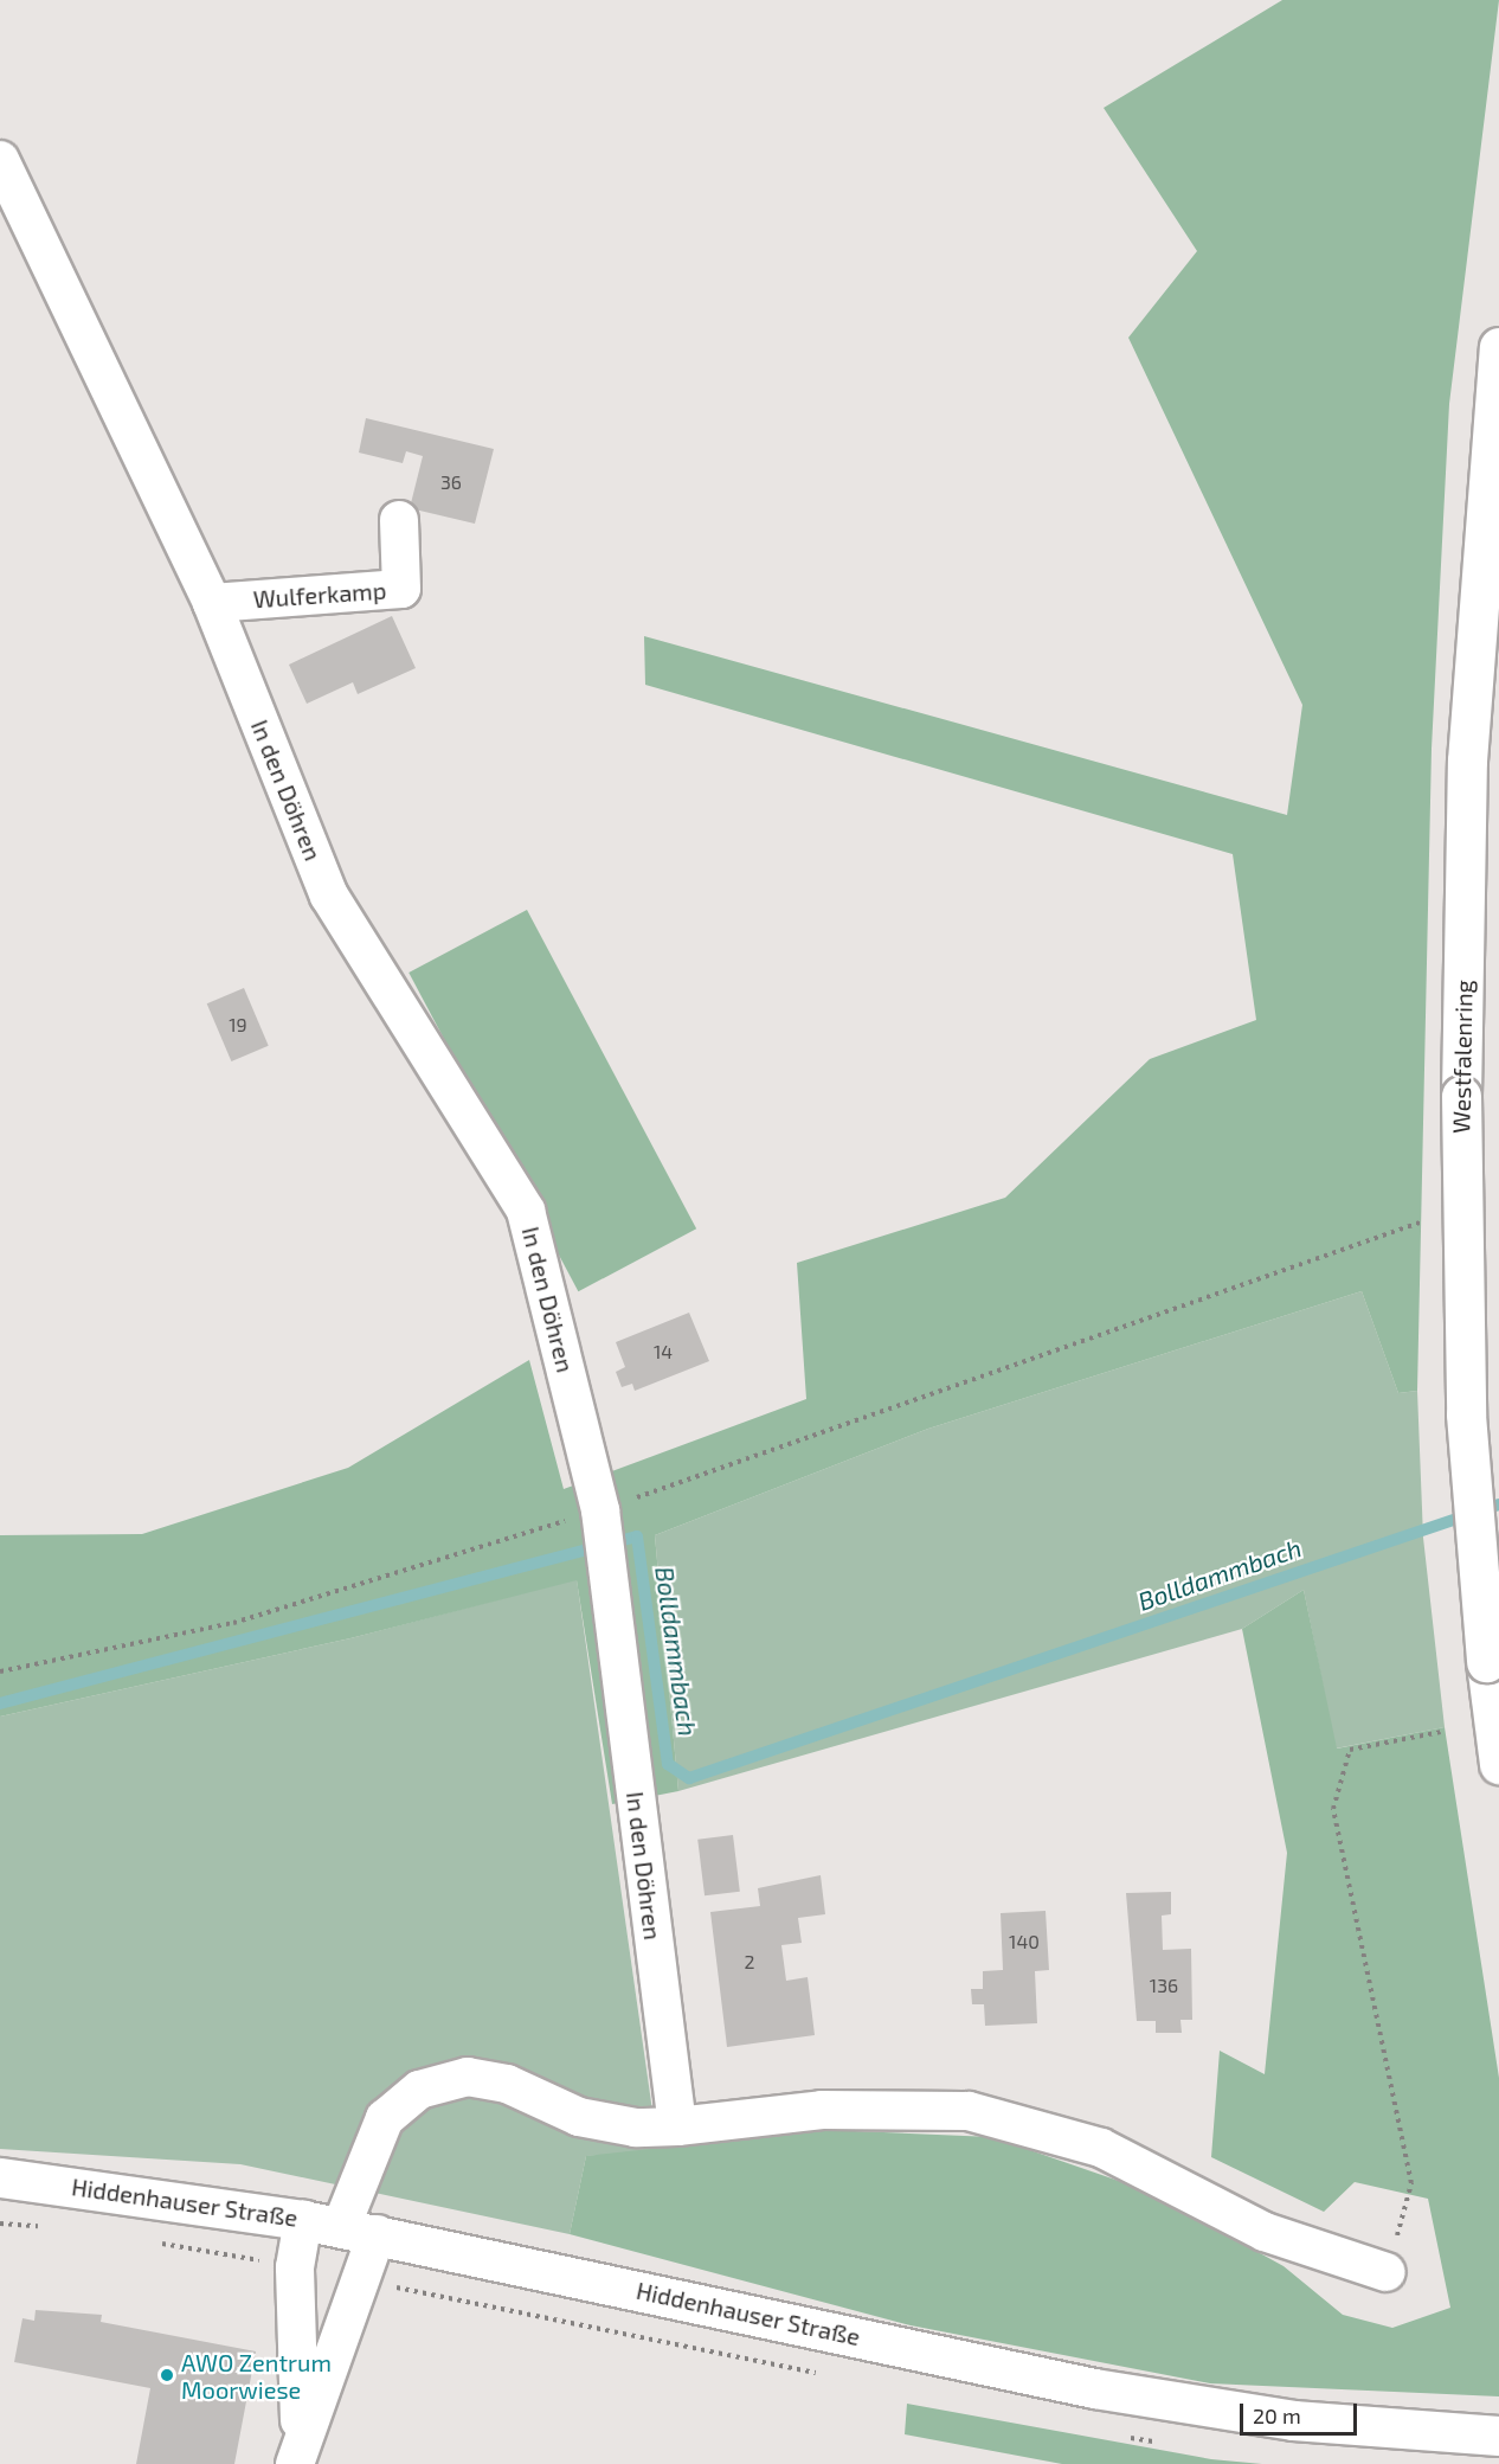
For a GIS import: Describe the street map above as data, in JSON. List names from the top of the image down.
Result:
{
  "streets": {
    "main road": ["Westfalenring", "Hiddenhauser Straße"],
    "street": ["Wulferkamp", "In den Döhren"]
  },
  "crossings": [
    ["Wulferkamp", "In den Döhren"]
  ],
  "water": ["Bolldammbach"],
  "places": ["AWO Zentrum Moorwiese"],
  "house_numbers": [
    "36",
    "19",
    "14",
    "140",
    "2",
    "136"
  ],
  "scale_bar": "20 m"
}
